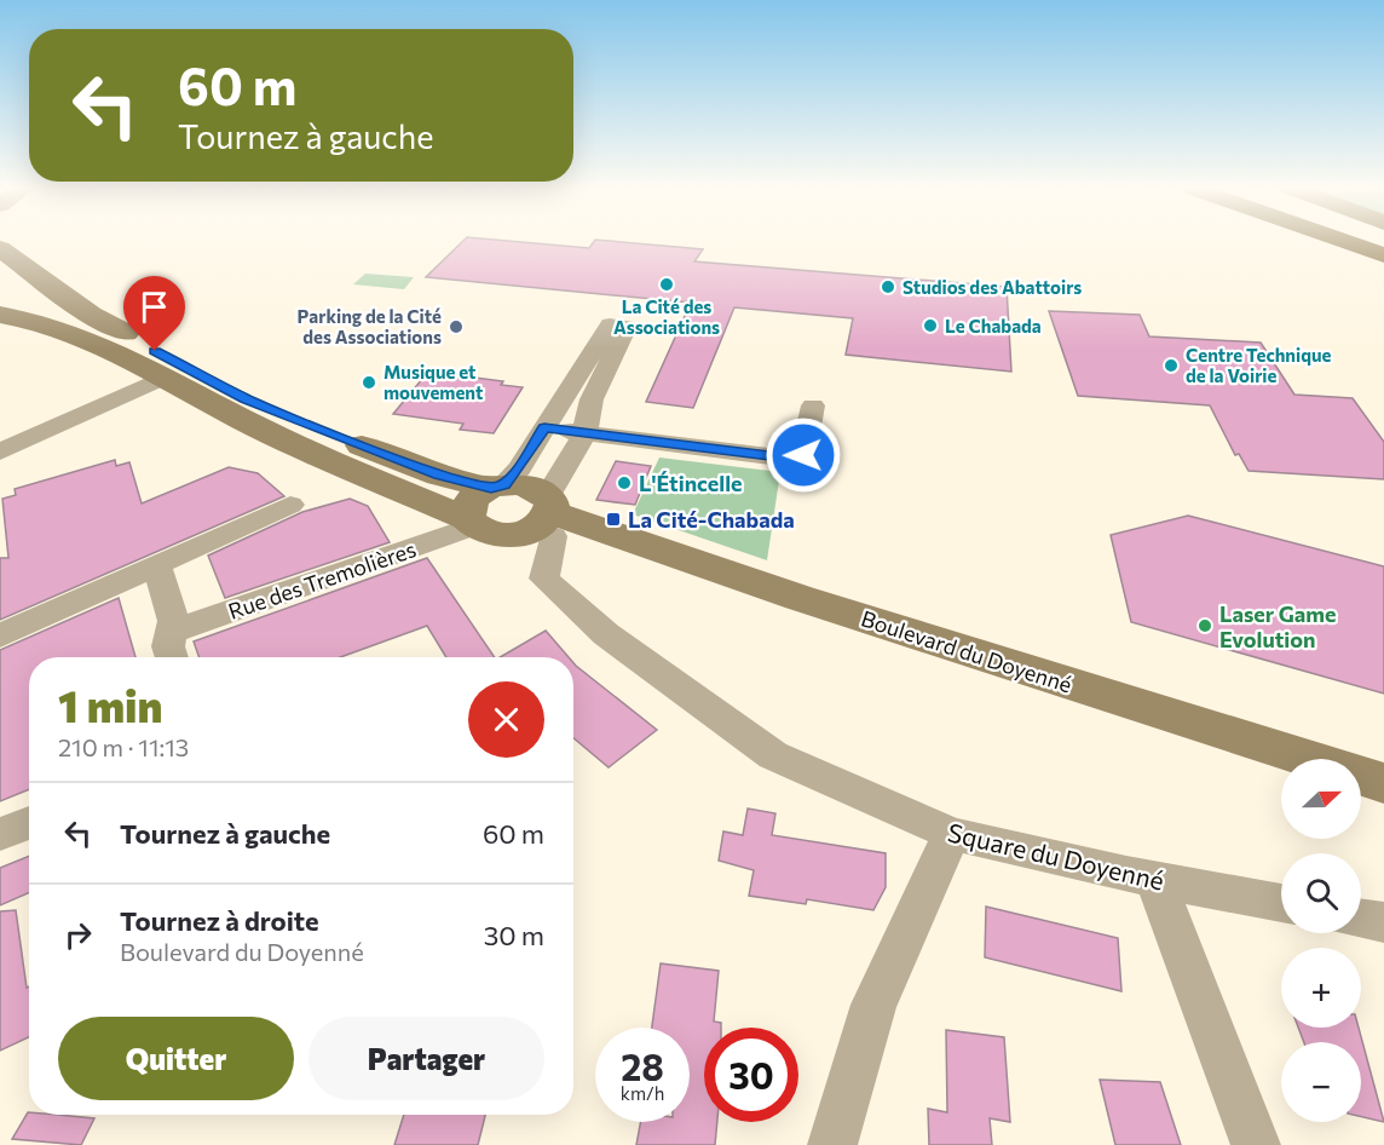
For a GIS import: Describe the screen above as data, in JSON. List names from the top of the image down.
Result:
{
  "streets": {
    "main road": ["Boulevard du Doyenné"],
    "street": ["Rue des Tremolières", "Square du Doyenné"]
  },
  "crossings": [
    ["Rue des Tremolières", "Boulevard du Doyenné"],
    ["Boulevard du Doyenné", "Square du Doyenné"]
  ],
  "places": {
    "other": [
      "La Cité des Associations",
      "Studios des Abattoirs",
      "Le Chabada",
      "Parking de la Cité des Associations",
      "Centre Technique de la Voirie",
      "Musique et mouvement",
      "L'Étincelle",
      "Laser Game Evolution"
    ],
    "transit": ["La Cité-Chabada"]
  },
  "north": "right",
  "page": {
    "turn": ["60 m", "Tournez à gauche"],
    "heading": ["1 min", "210 m · 11:13"],
    "map_buttons": ["+", "−"],
    "list": [
      {
        "name": "Tournez à gauche",
        "value": "60 m"
      },
      {
        "name": "Tournez à droite",
        "note": "Boulevard du Doyenné",
        "value": "30 m"
      }
    ],
    "buttons": ["Quitter", "Partager"],
    "speed": "28 km/h",
    "limit": "30"
  }
}
